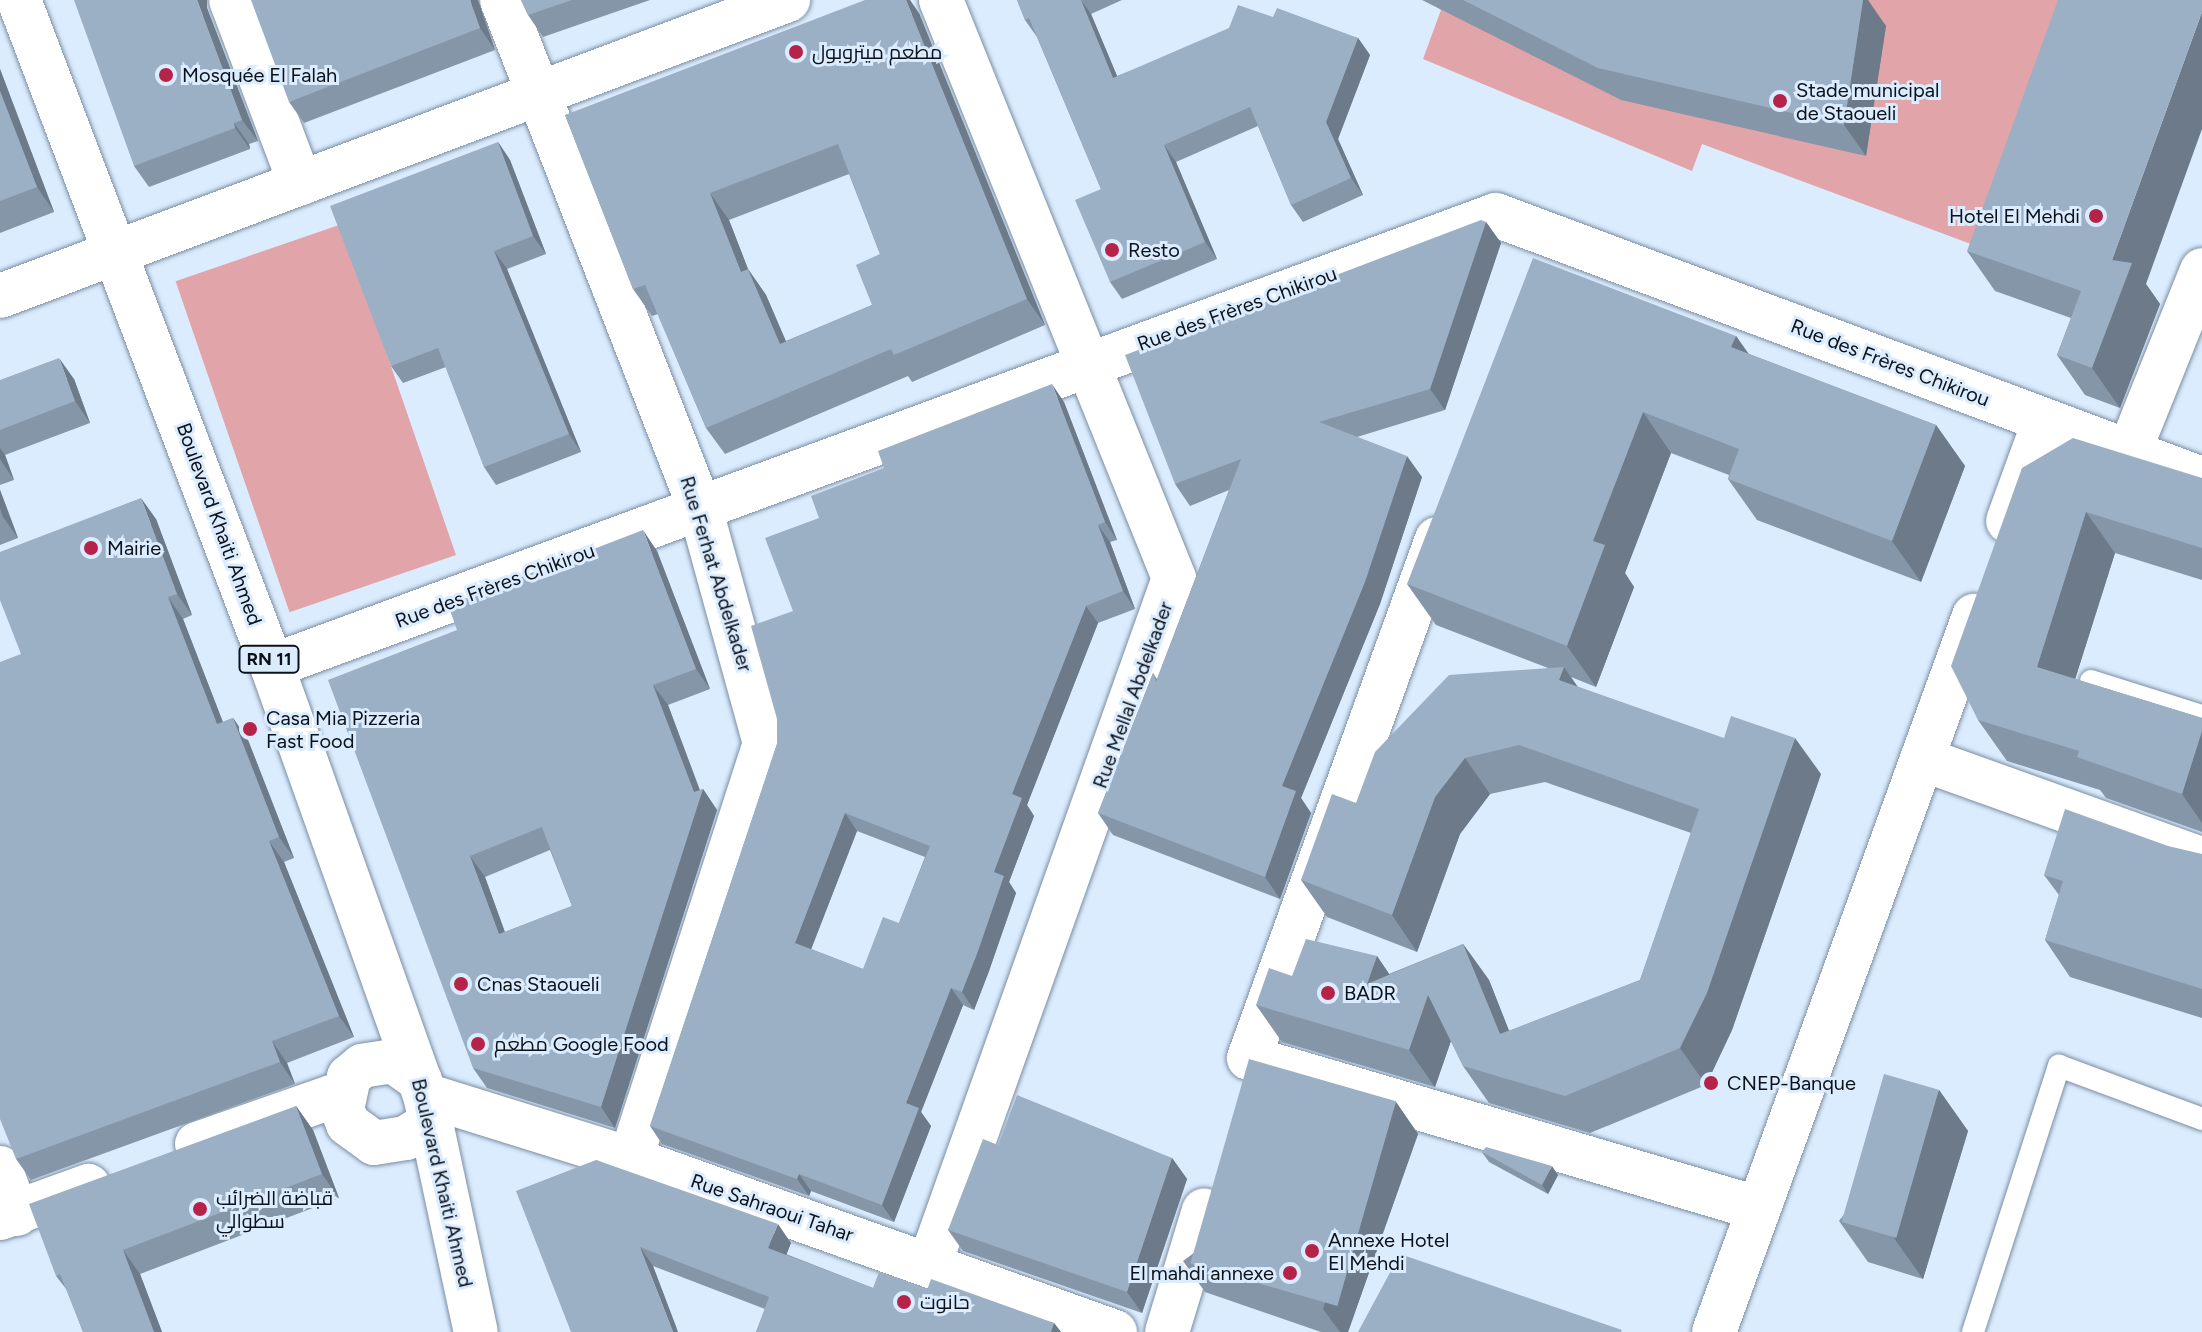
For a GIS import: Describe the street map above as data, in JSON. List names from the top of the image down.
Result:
{
  "streets": {
    "main road": [
      "Rue des Frères Chikirou",
      "Boulevard Khaiti Ahmed",
      "Rue Ferhat Abdelkader",
      "RN 11",
      "Rue Mellal Abdelkader",
      "Rue Sahraoui Tahar"
    ]
  },
  "crossings": [
    ["Rue des Frères Chikirou", "Boulevard Khaiti Ahmed"],
    ["Rue des Frères Chikirou", "Rue Ferhat Abdelkader"],
    ["Rue des Frères Chikirou", "Rue Mellal Abdelkader"],
    ["Boulevard Khaiti Ahmed", "Rue Sahraoui Tahar"],
    ["Rue Ferhat Abdelkader", "Rue Sahraoui Tahar"],
    ["Rue Mellal Abdelkader", "Rue Sahraoui Tahar"]
  ],
  "places": [
    "مطعم ميتروبول",
    "Mosquée El Falah",
    "Stade municipal de Staoueli",
    "Hotel El Mehdi",
    "Resto",
    "Mairie",
    "Casa Mia Pizzeria Fast Food",
    "Cnas Staoueli",
    "BADR",
    "مطعم Google Food",
    "CNEP-Banque",
    "قباضة الضرائب سطوالي",
    "Annexe Hotel El Mehdi",
    "El mahdi annexe",
    "حانوت"
  ]
}
